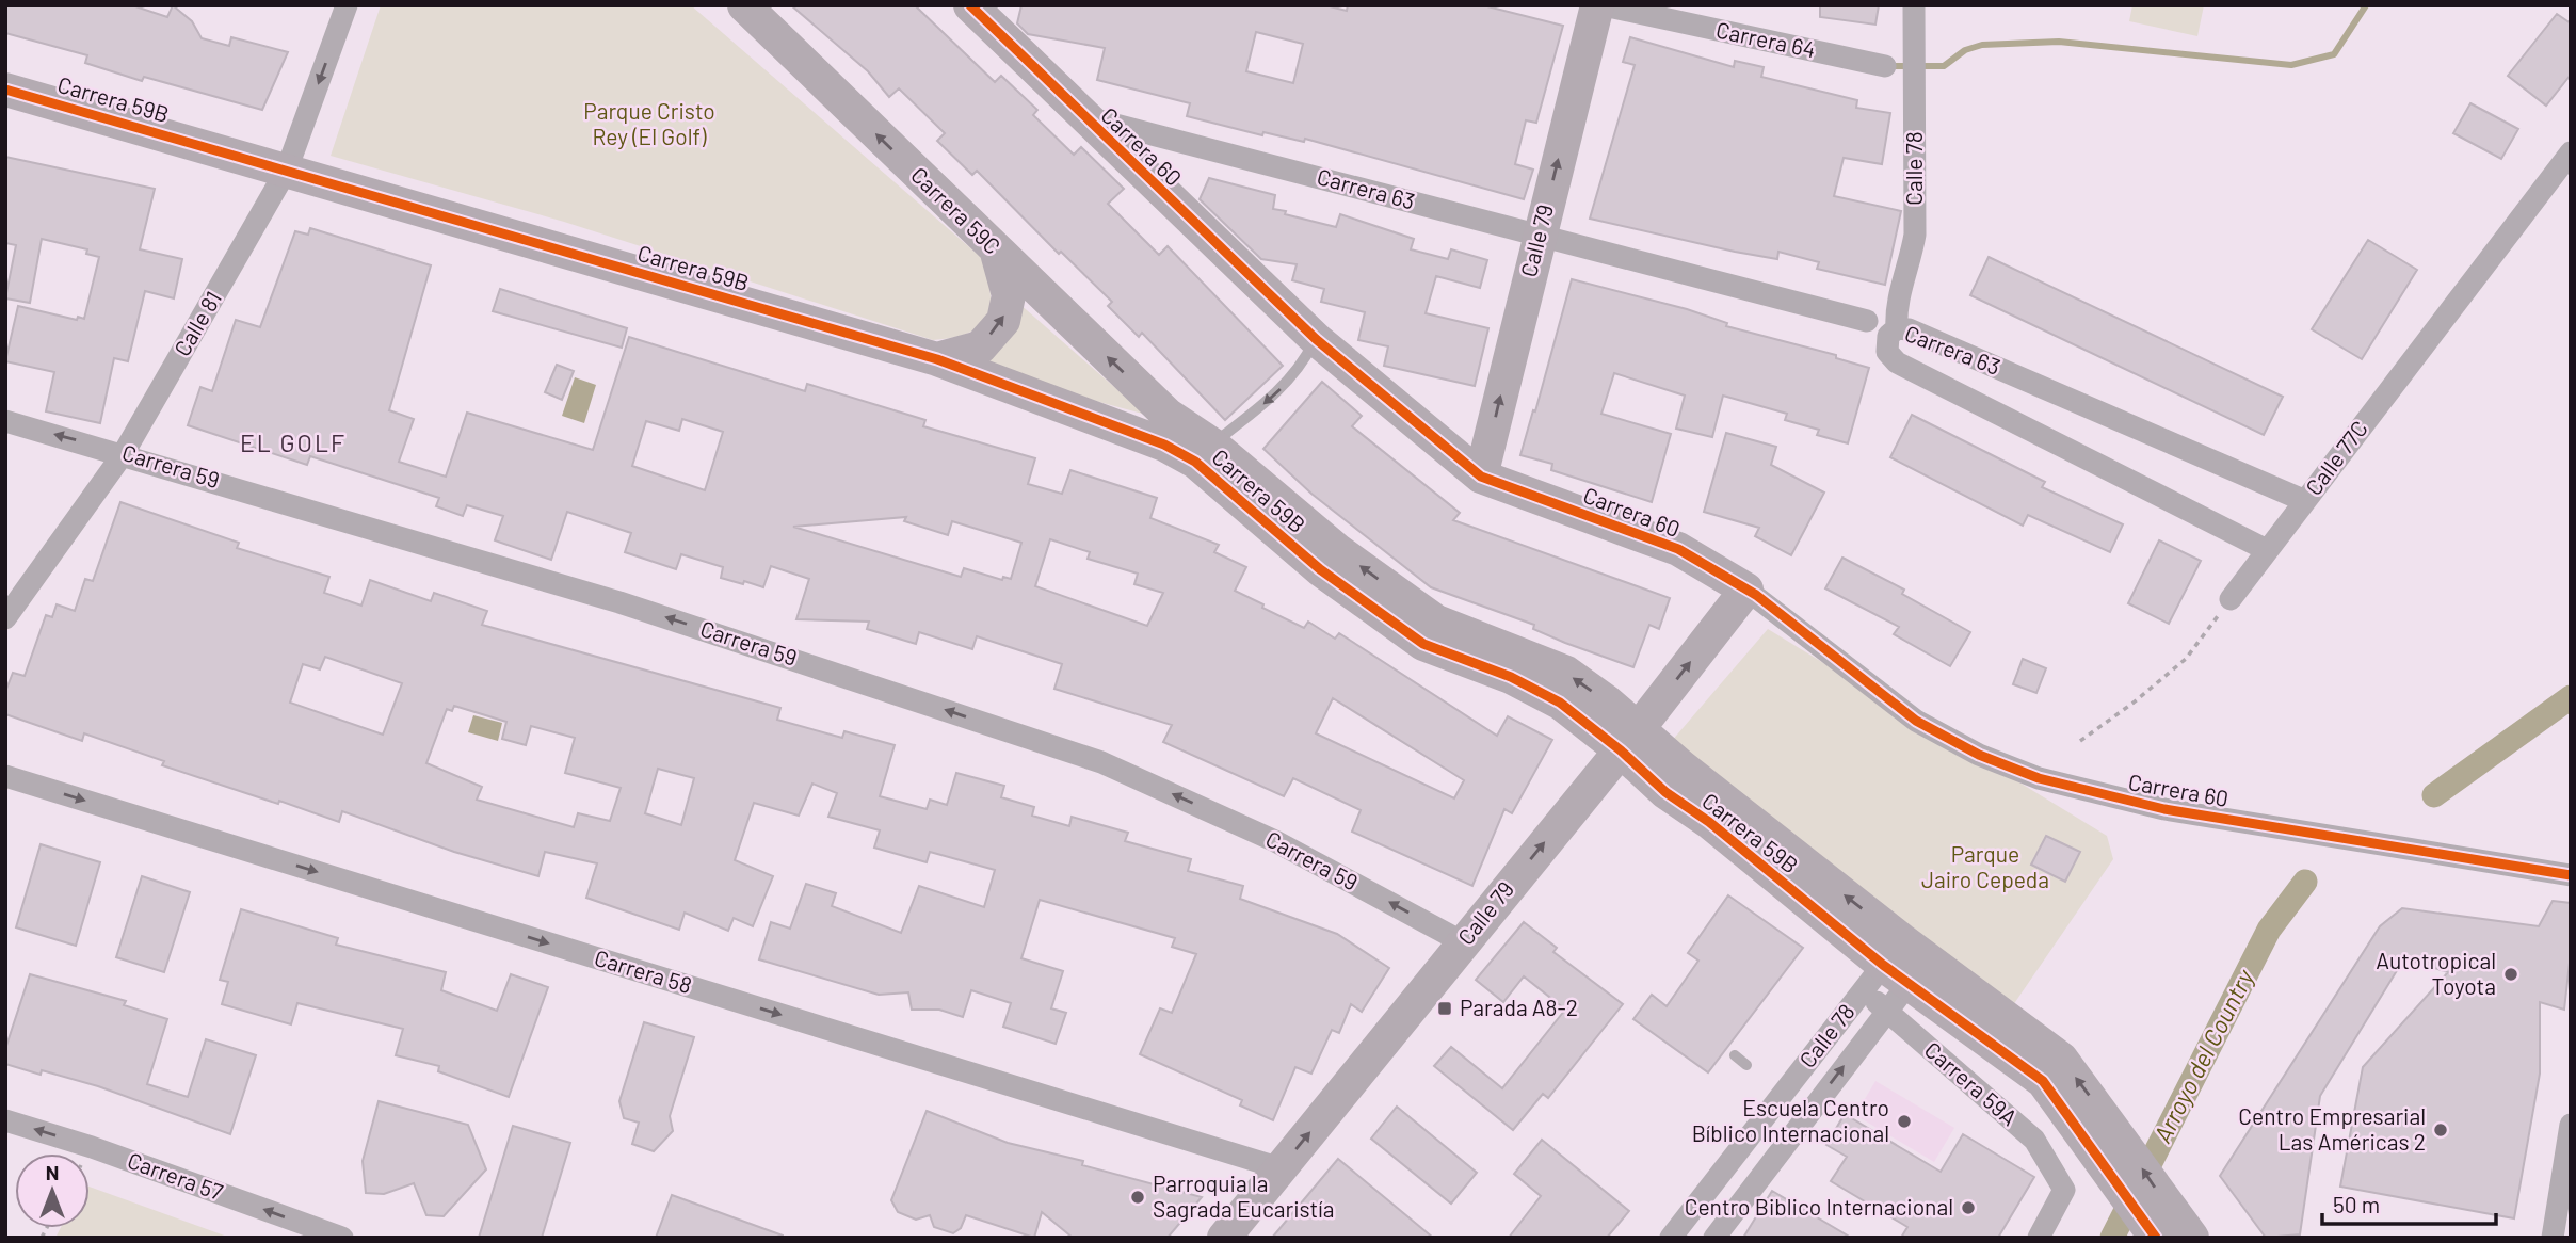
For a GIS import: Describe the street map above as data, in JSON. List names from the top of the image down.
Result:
{
  "streets": {
    "street": [
      "Carrera 64",
      "Carrera 59B",
      "Carrera 60",
      "Calle 78",
      "Carrera 63",
      "Carrera 59C",
      "Calle 79",
      "Calle 81",
      "Calle 77C",
      "Carrera 59",
      "Carrera 58",
      "Carrera 59A",
      "Carrera 57"
    ]
  },
  "crossings": [
    ["Carrera 59B", "Calle 78"],
    ["Carrera 59B", "Carrera 59C"],
    ["Carrera 59B", "Calle 79"],
    ["Carrera 59B", "Calle 81"],
    ["Carrera 60", "Carrera 63"],
    ["Carrera 60", "Calle 79"],
    ["Calle 78", "Carrera 63"],
    ["Calle 78", "Carrera 59A"],
    ["Carrera 63", "Calle 79"],
    ["Carrera 63", "Calle 77C"],
    ["Calle 79", "Carrera 59"],
    ["Calle 79", "Carrera 58"],
    ["Calle 81", "Carrera 59"]
  ],
  "one_way": [
    "Carrera 59C",
    "Calle 79",
    "Carrera 59",
    "Carrera 58",
    "Carrera 57"
  ],
  "districts": ["EL GOLF"],
  "water": ["Arroyo del Country"],
  "parks": ["Parque Cristo Rey (El Golf)", "Parque Jairo Cepeda"],
  "places": {
    "other": [
      "Autotropical Toyota",
      "Escuela Centro Bíblico Internacional",
      "Centro Empresarial Las Américas 2",
      "Parroquia la Sagrada Eucaristía",
      "Centro Biblico Internacional"
    ],
    "transit": ["Parada A8-2"]
  },
  "scale_bar": "50 m",
  "north": "top"
}
